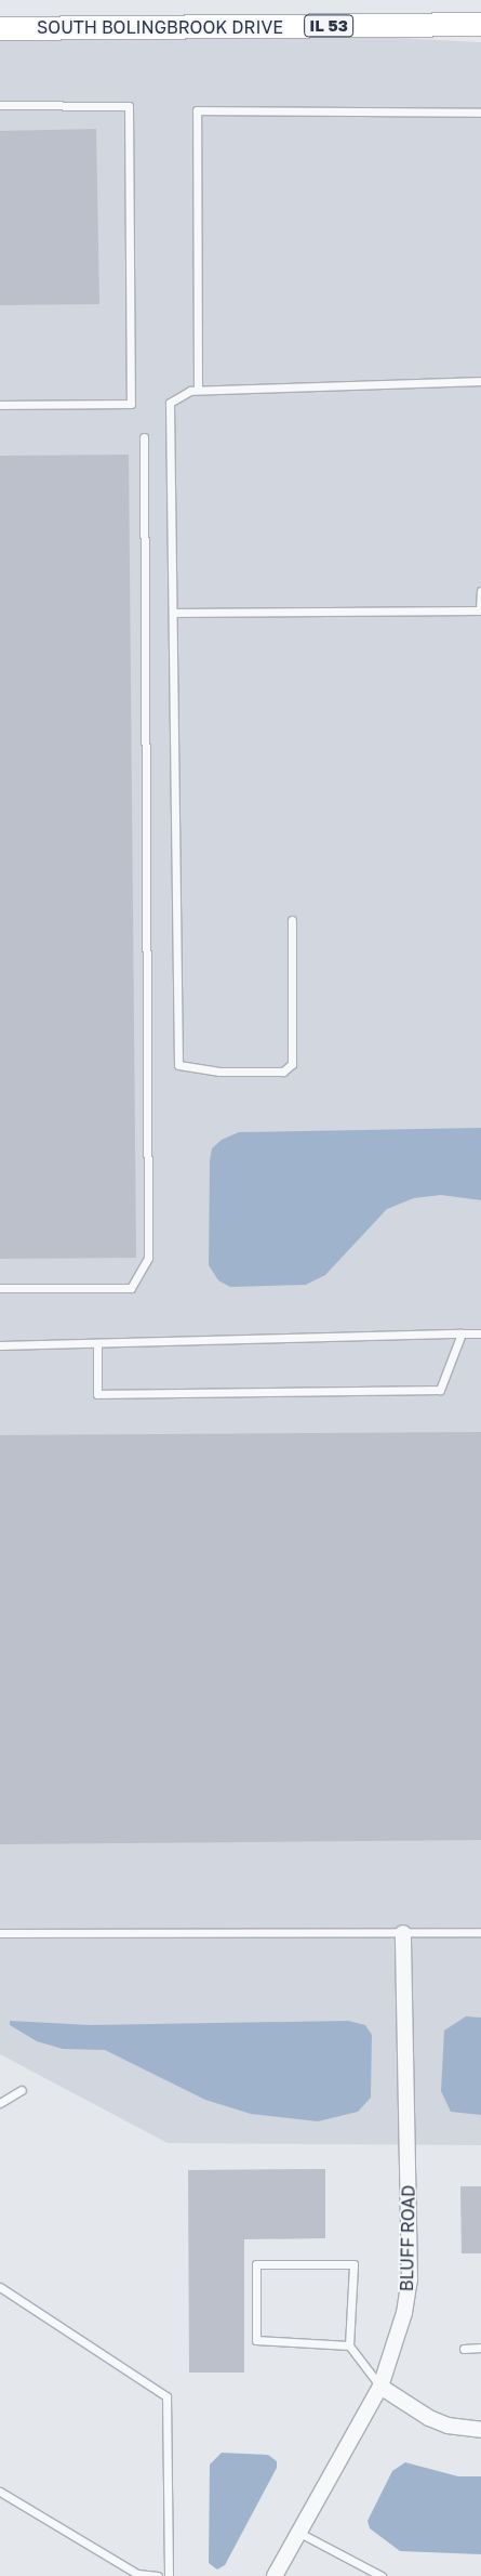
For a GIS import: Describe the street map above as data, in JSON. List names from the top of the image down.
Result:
{
  "streets": {
    "main road": ["IL 53", "SOUTH BOLINGBROOK DRIVE"],
    "street": ["BLUFF ROAD"]
  }
}
